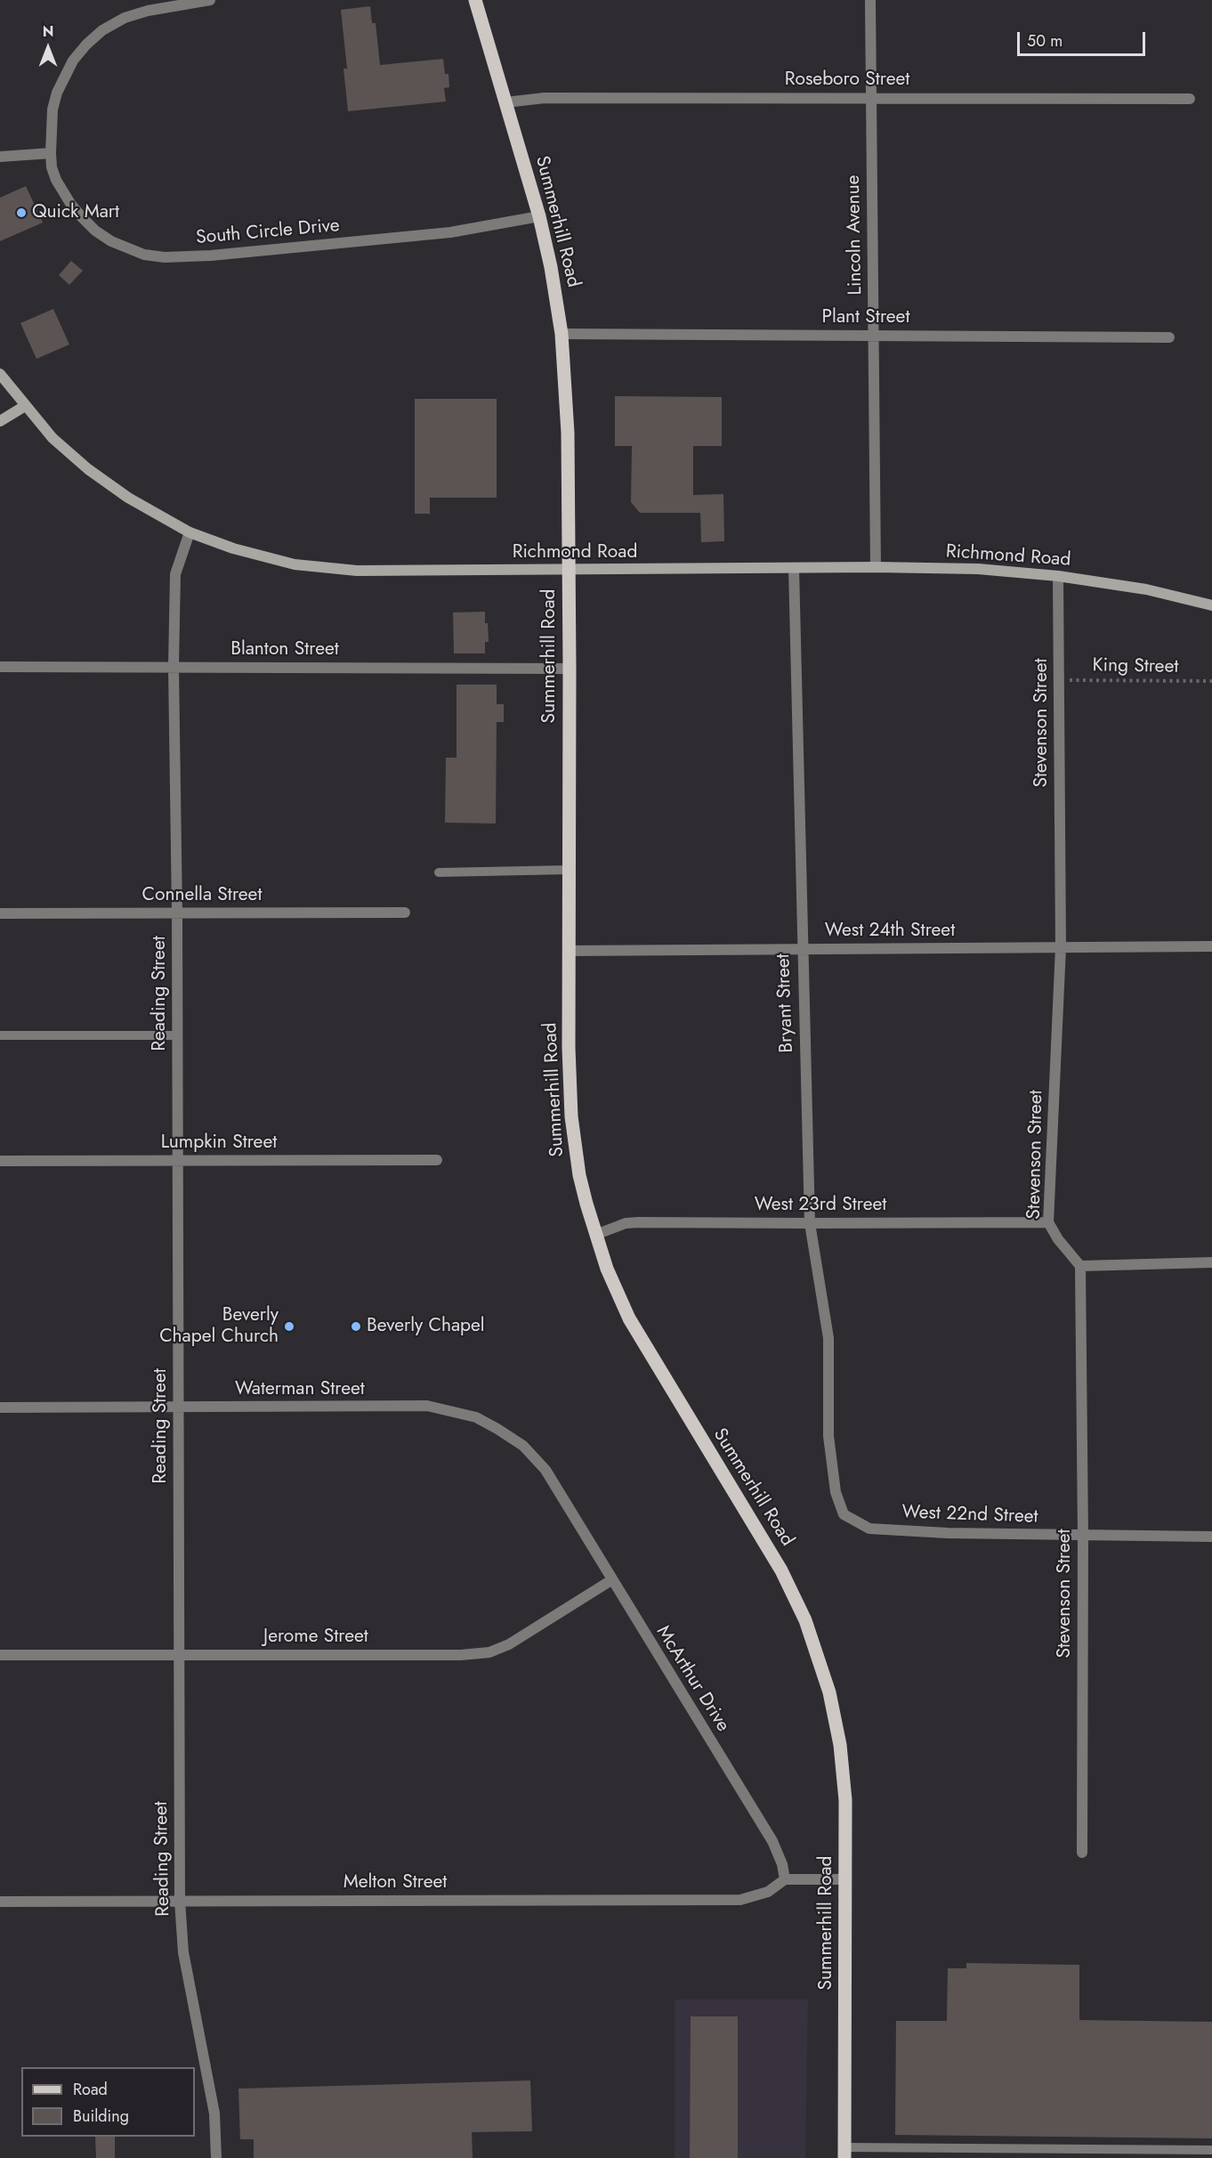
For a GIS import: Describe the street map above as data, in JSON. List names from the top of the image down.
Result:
{
  "streets": {
    "main road": ["Summerhill Road"],
    "street": [
      "Roseboro Street",
      "South Circle Drive",
      "Lincoln Avenue",
      "Plant Street",
      "Richmond Road",
      "Blanton Street",
      "Stevenson Street",
      "Connella Street",
      "West 24th Street",
      "Reading Street",
      "Bryant Street",
      "Lumpkin Street",
      "West 23rd Street",
      "Waterman Street",
      "West 22nd Street",
      "Jerome Street",
      "McArthur Drive",
      "Melton Street"
    ],
    "path": ["King Street"]
  },
  "crossings": [
    ["Roseboro Street", "Summerhill Road"],
    ["Roseboro Street", "Lincoln Avenue"],
    ["Summerhill Road", "South Circle Drive"],
    ["Summerhill Road", "Plant Street"],
    ["Summerhill Road", "Richmond Road"],
    ["Summerhill Road", "Blanton Street"],
    ["Summerhill Road", "West 24th Street"],
    ["Summerhill Road", "West 23rd Street"],
    ["Lincoln Avenue", "Plant Street"],
    ["Lincoln Avenue", "Richmond Road"],
    ["Richmond Road", "Stevenson Street"],
    ["Richmond Road", "Reading Street"],
    ["Richmond Road", "Bryant Street"],
    ["Blanton Street", "Reading Street"],
    ["King Street", "Stevenson Street"],
    ["Stevenson Street", "West 24th Street"],
    ["Stevenson Street", "West 23rd Street"],
    ["Stevenson Street", "West 22nd Street"],
    ["Connella Street", "Reading Street"],
    ["West 24th Street", "Bryant Street"],
    ["Reading Street", "Lumpkin Street"],
    ["Reading Street", "Waterman Street"],
    ["Reading Street", "Jerome Street"],
    ["Reading Street", "Melton Street"],
    ["Bryant Street", "West 23rd Street"],
    ["Bryant Street", "West 22nd Street"],
    ["Waterman Street", "McArthur Drive"],
    ["Jerome Street", "McArthur Drive"],
    ["McArthur Drive", "Melton Street"]
  ],
  "places": ["Quick Mart", "Beverly Chapel Church", "Beverly Chapel"],
  "legend": ["Road", "Building"],
  "scale_bar": "50 m",
  "north": "top"
}
